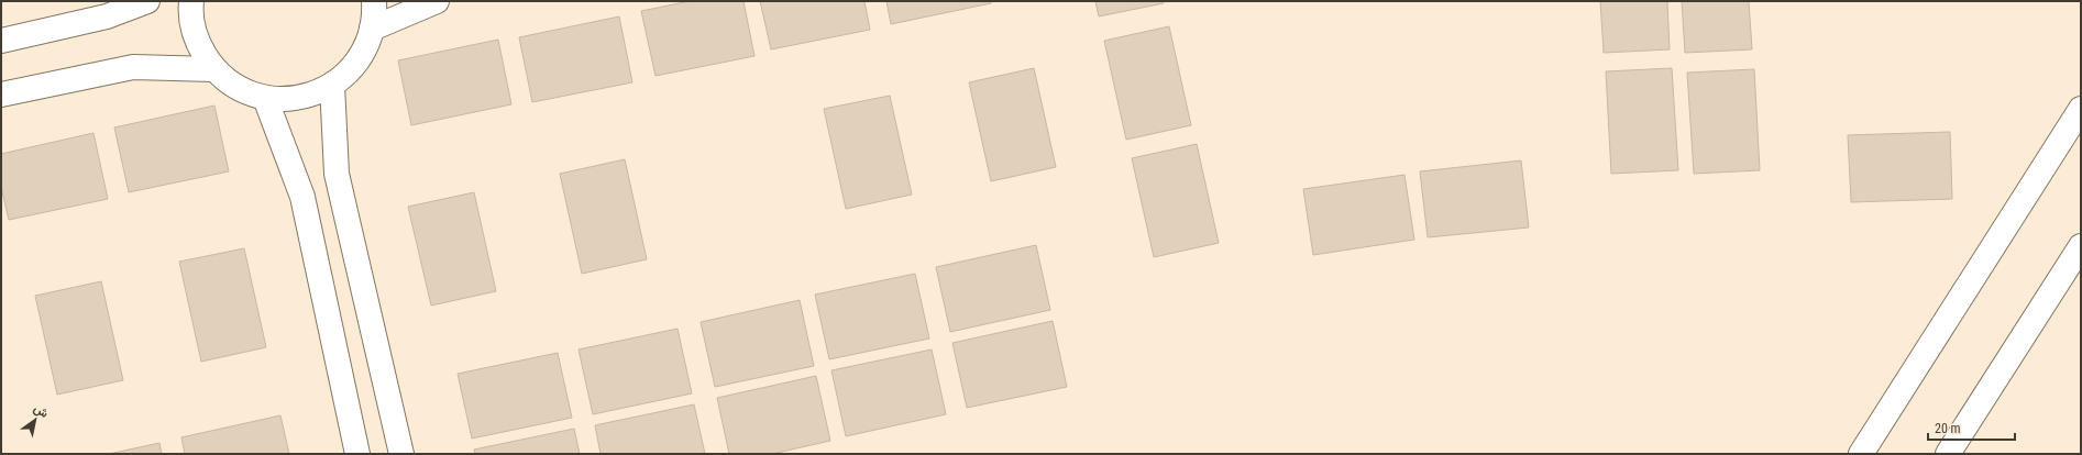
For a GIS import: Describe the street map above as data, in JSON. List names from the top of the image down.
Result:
{
  "scale_bar": "20 m",
  "north": "top right"
}
